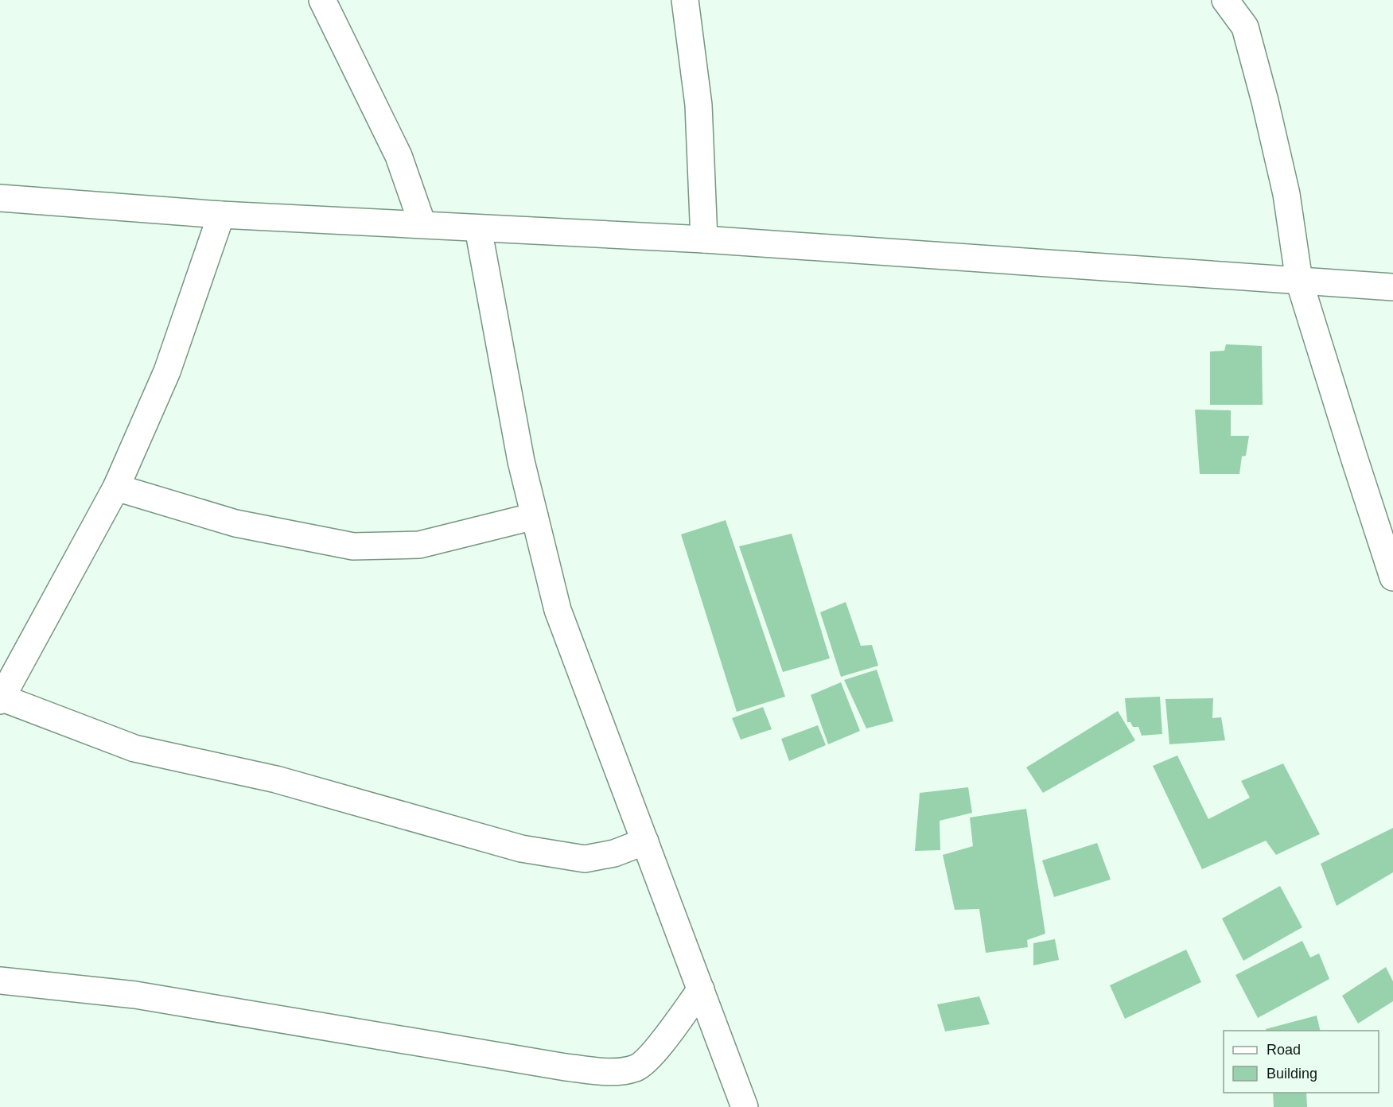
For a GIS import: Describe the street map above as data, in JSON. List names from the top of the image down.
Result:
{
  "legend": ["Road", "Building"]
}
